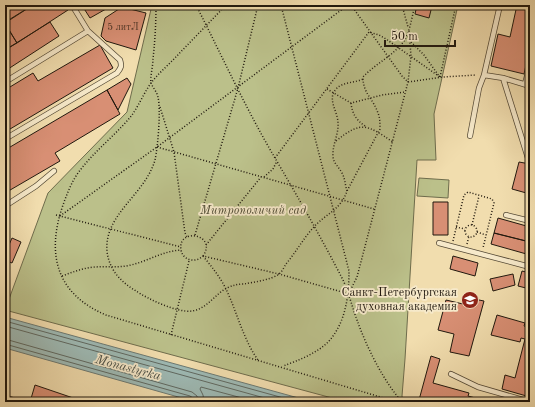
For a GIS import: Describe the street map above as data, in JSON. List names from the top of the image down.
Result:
{
  "water": ["Monastyrka"],
  "parks": ["Митрополичий сад"],
  "places": {
    "school or university": ["Санкт-Петербургская духовная академия"]
  },
  "house_numbers": ["5 литЛ"],
  "scale_bar": "50 m"
}
